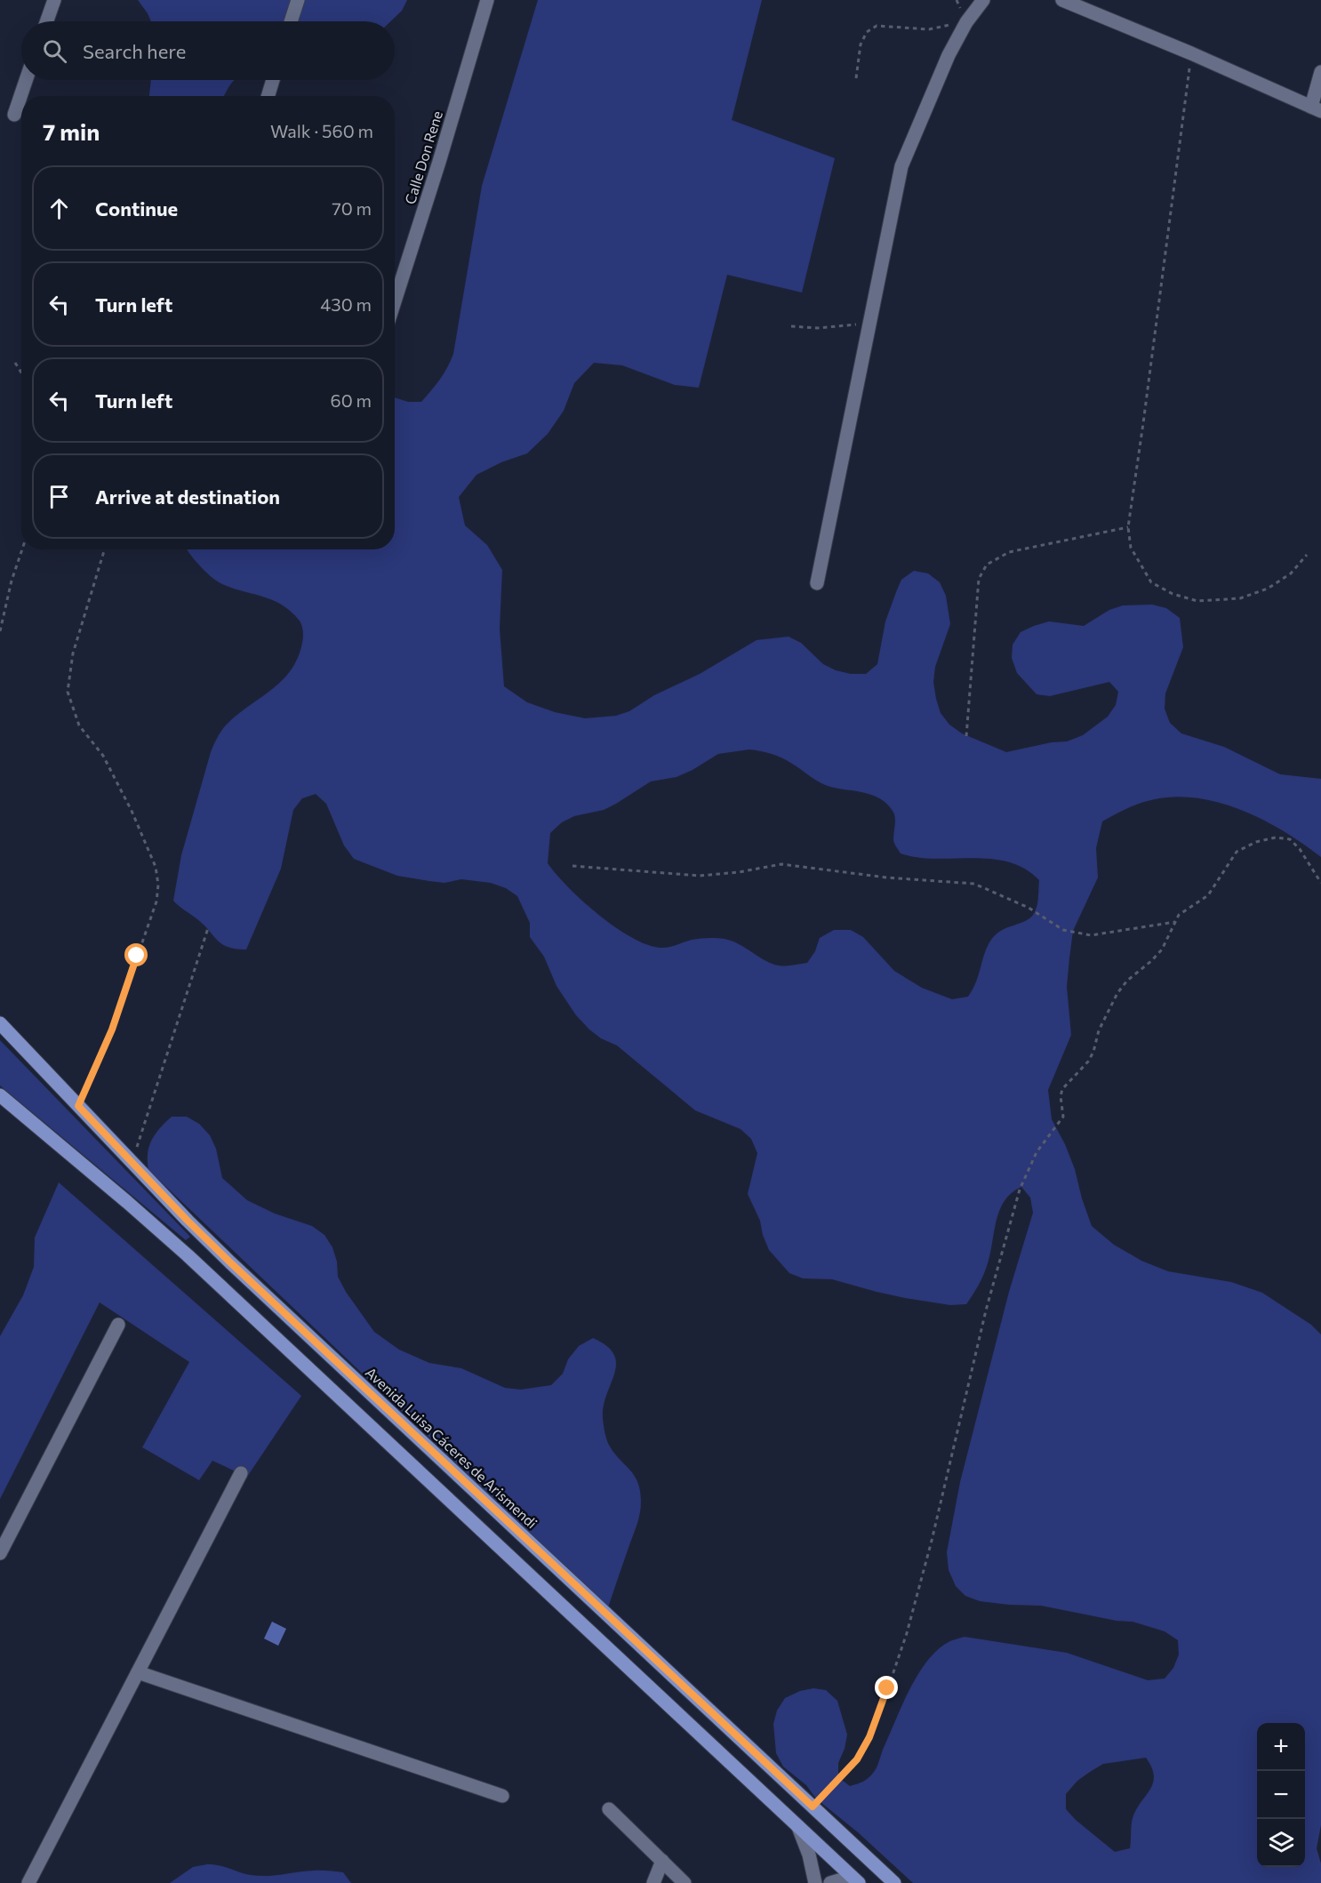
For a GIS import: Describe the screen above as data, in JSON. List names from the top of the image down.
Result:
{
  "streets": {
    "main road": ["Avenida Luisa Cáceres de Arismendi"],
    "street": ["Calle Don Rene"]
  },
  "page": {
    "search": "Search here",
    "heading": ["7 min", "Walk · 560 m"],
    "list": [
      ["Continue", "70 m"],
      ["Turn left", "430 m"],
      ["Turn left", "60 m"],
      "Arrive at destination"
    ],
    "map_buttons": ["+", "−"]
  }
}
